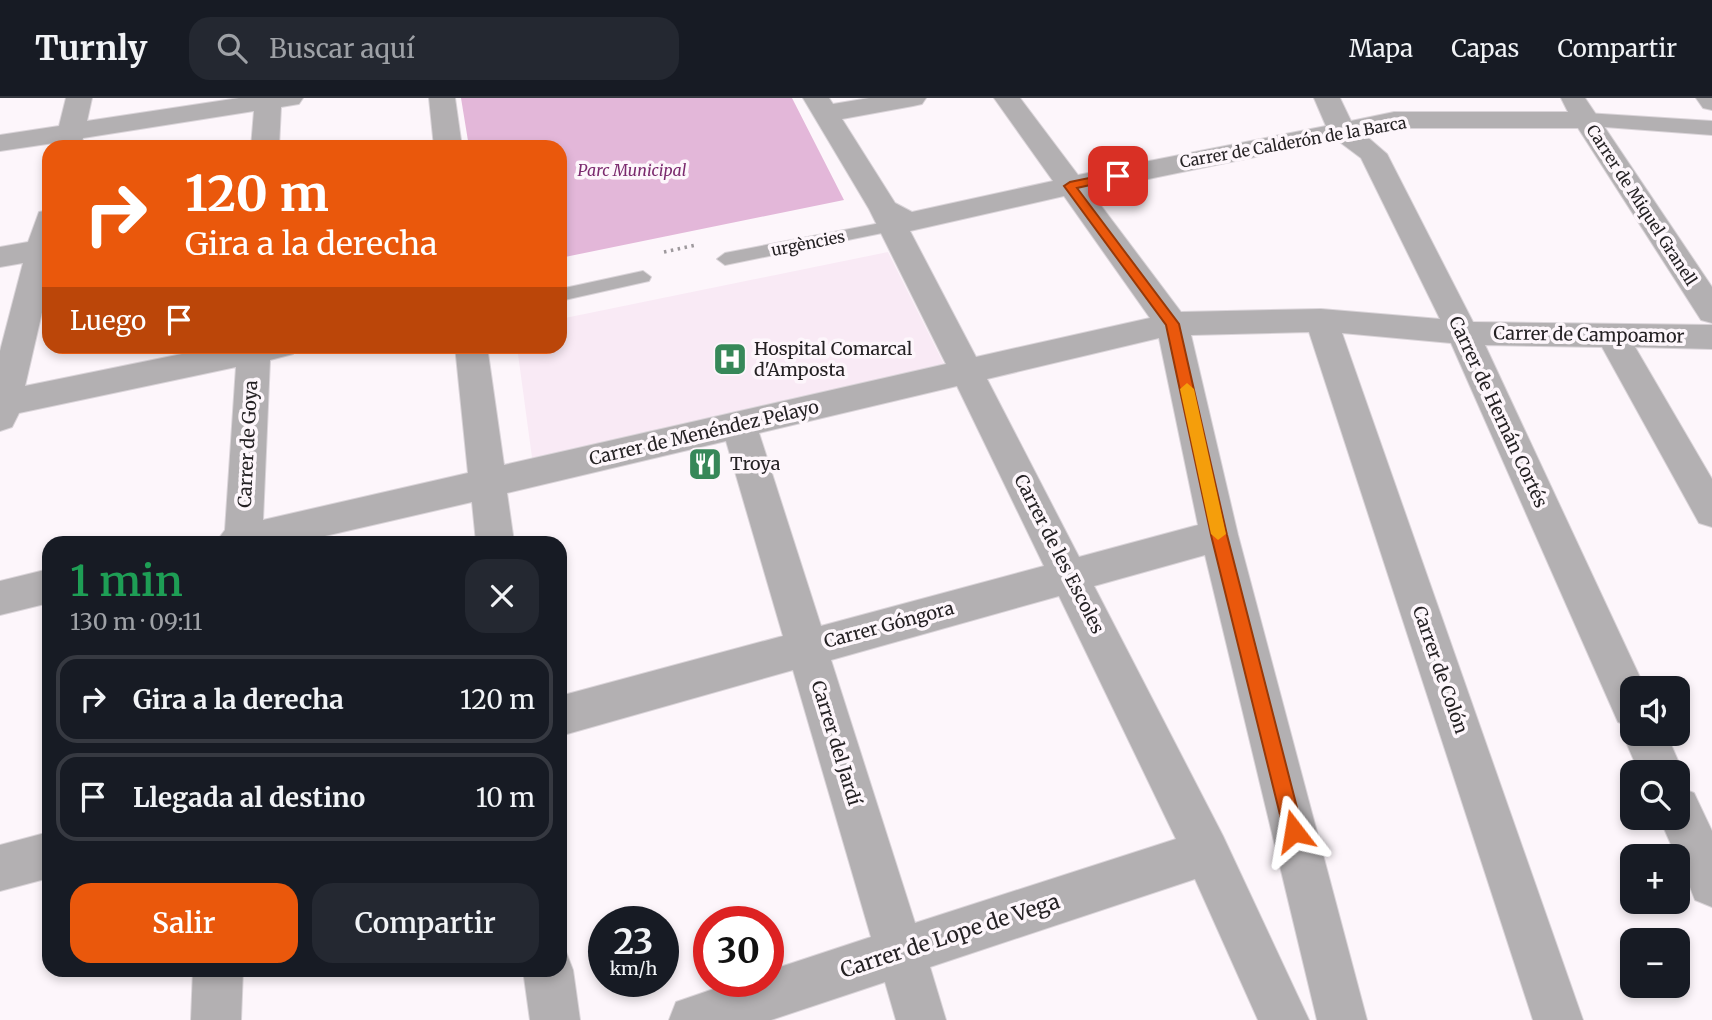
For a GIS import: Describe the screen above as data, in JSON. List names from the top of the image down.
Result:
{
  "streets": {
    "street": [
      "Carrer de Calderón de la Barca",
      "Carrer de Miquel Granell",
      "Carrer de Campoamor",
      "Carrer de Hernán Cortés",
      "Carrer de Menéndez Pelayo",
      "Carrer de Goya",
      "Carrer de les Escoles",
      "Carrer Góngora",
      "Carrer de Colón",
      "Carrer del Jardí",
      "Carrer de Lope de Vega"
    ],
    "lane": ["urgències"]
  },
  "crossings": [
    ["Carrer de Calderón de la Barca", "Carrer de Miquel Granell"],
    ["Carrer de Calderón de la Barca", "urgències"],
    ["Carrer de Calderón de la Barca", "Carrer de Hernán Cortés"],
    ["Carrer de Calderón de la Barca", "Carrer de les Escoles"],
    ["urgències", "Carrer de les Escoles"],
    ["Carrer de Campoamor", "Carrer de Hernán Cortés"],
    ["Carrer de Campoamor", "Carrer de Menéndez Pelayo"],
    ["Carrer de Campoamor", "Carrer de Colón"],
    ["Carrer de Menéndez Pelayo", "Carrer de les Escoles"],
    ["Carrer de Menéndez Pelayo", "Carrer del Jardí"],
    ["Carrer de les Escoles", "Carrer Góngora"],
    ["Carrer de les Escoles", "Carrer de Lope de Vega"],
    ["Carrer Góngora", "Carrer del Jardí"],
    ["Carrer del Jardí", "Carrer de Lope de Vega"]
  ],
  "parks": ["Parc Municipal"],
  "places": {
    "hospital": ["Hospital Comarcal d'Amposta"],
    "restaurant": ["Troya"]
  },
  "page": {
    "header": "Turnly",
    "search": "Buscar aquí",
    "nav": ["Mapa", "Capas", "Compartir"],
    "turn": ["120 m", "Gira a la derecha"],
    "then": "Luego",
    "heading": ["1 min", "130 m · 09:11"],
    "list": [
      {
        "name": "Gira a la derecha",
        "value": "120 m"
      },
      {
        "name": "Llegada al destino",
        "value": "10 m"
      }
    ],
    "map_buttons": ["+", "−"],
    "buttons": ["Salir", "Compartir"],
    "speed": "23 km/h",
    "limit": "30"
  }
}
